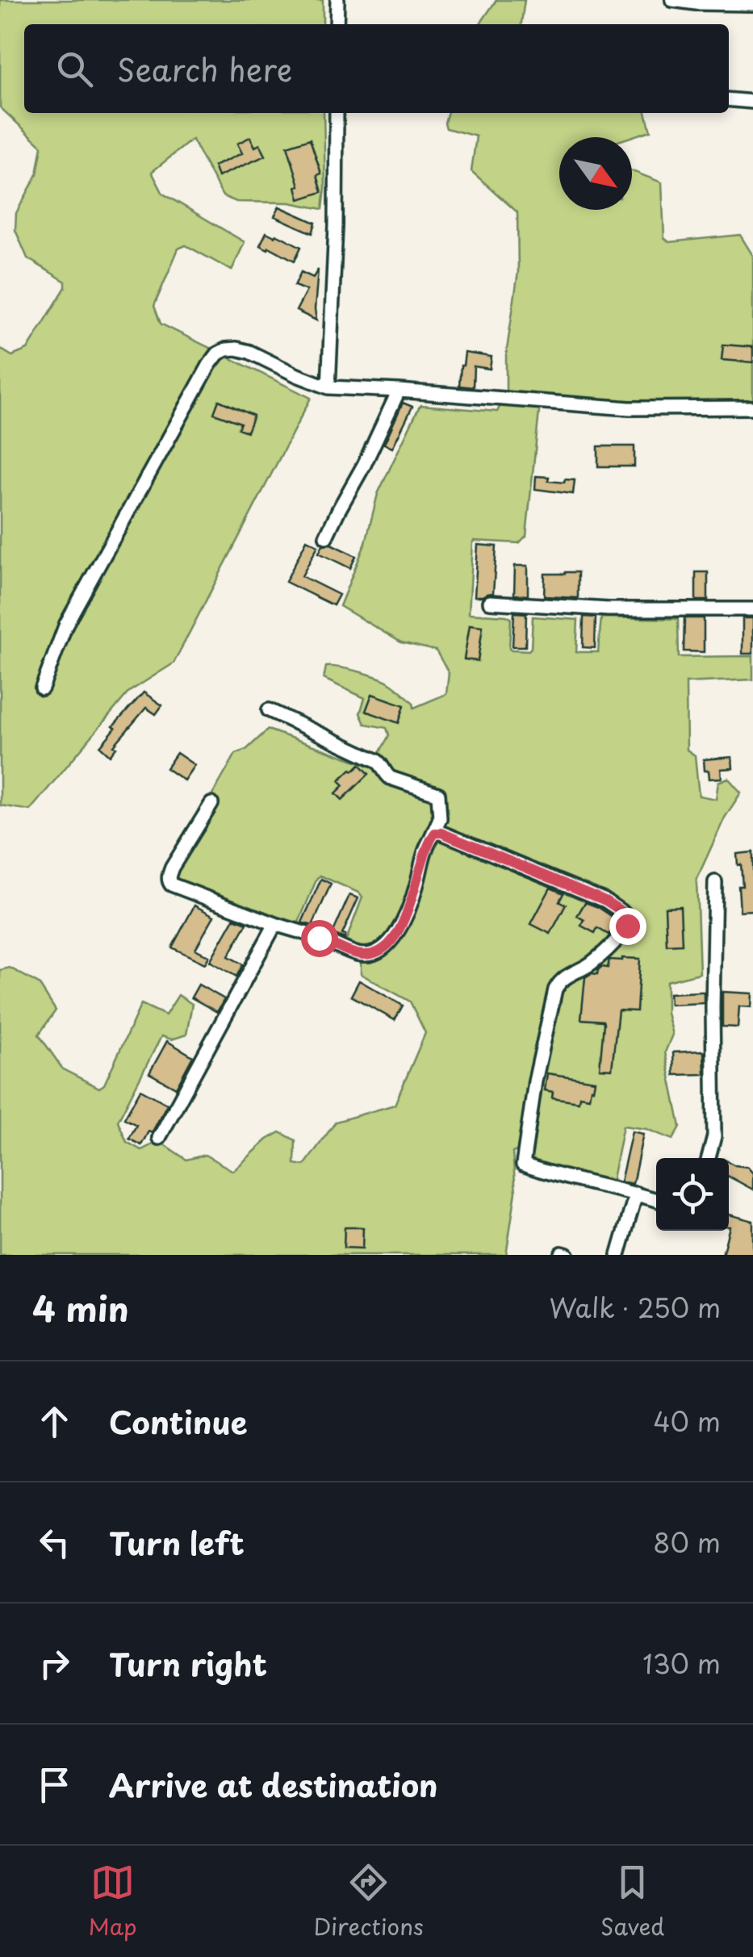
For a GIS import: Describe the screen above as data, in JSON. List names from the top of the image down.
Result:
{
  "north": "bottom right",
  "page": {
    "search": "Search here",
    "heading": ["4 min", "Walk · 250 m"],
    "list": [
      ["Continue", "40 m"],
      ["Turn left", "80 m"],
      ["Turn right", "130 m"],
      "Arrive at destination"
    ],
    "nav": ["Map", "Directions", "Saved"]
  }
}
